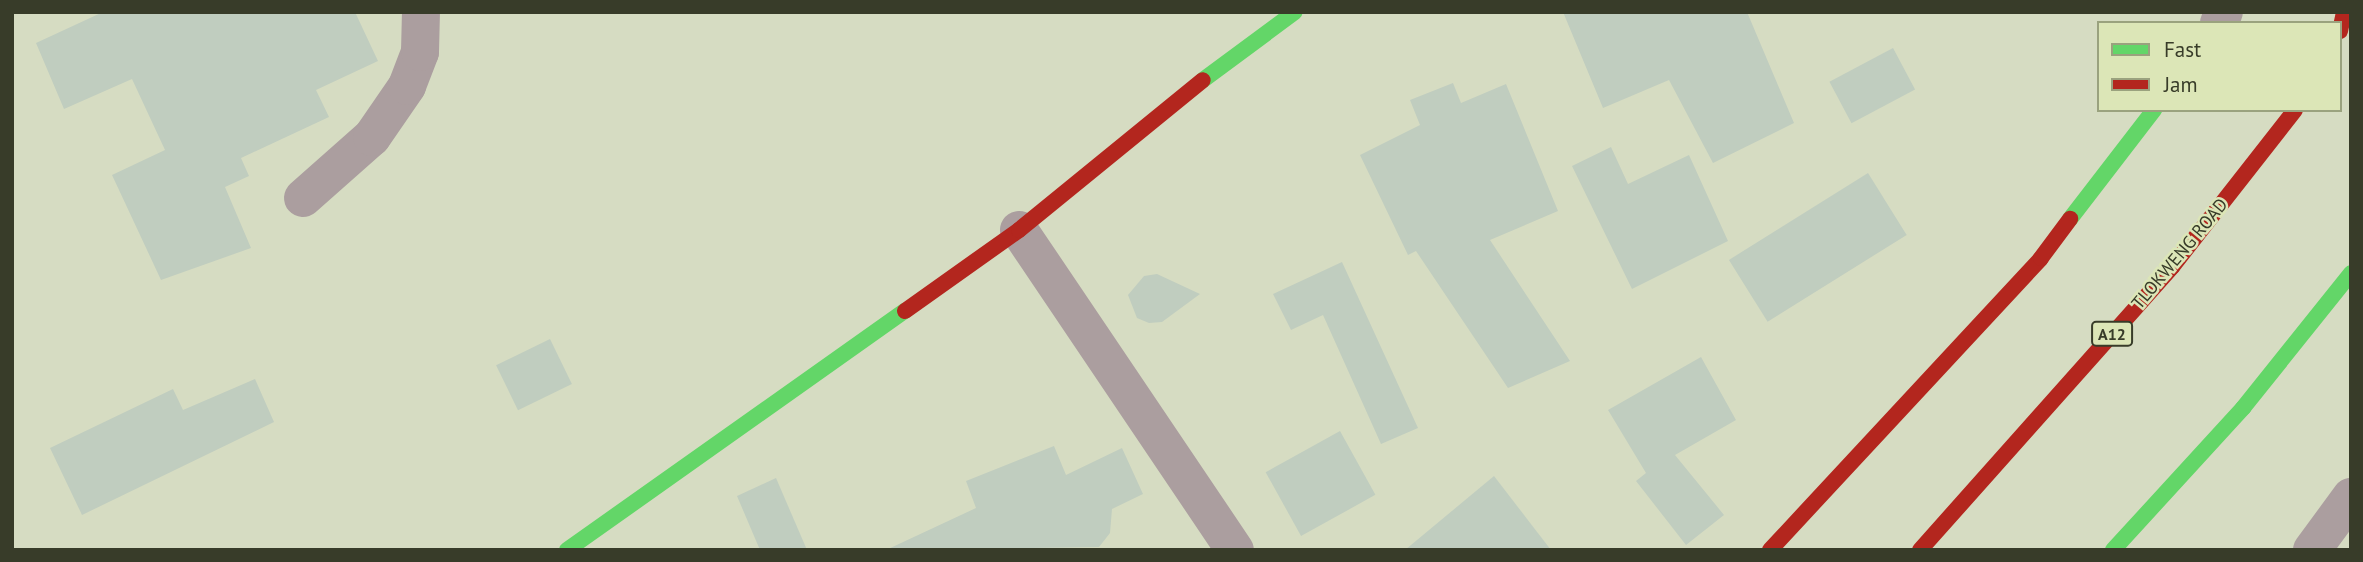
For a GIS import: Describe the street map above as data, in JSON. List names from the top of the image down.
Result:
{
  "streets": {
    "street": ["TLOKWENG ROAD", "A12"]
  },
  "legend": ["Fast", "Jam"]
}
